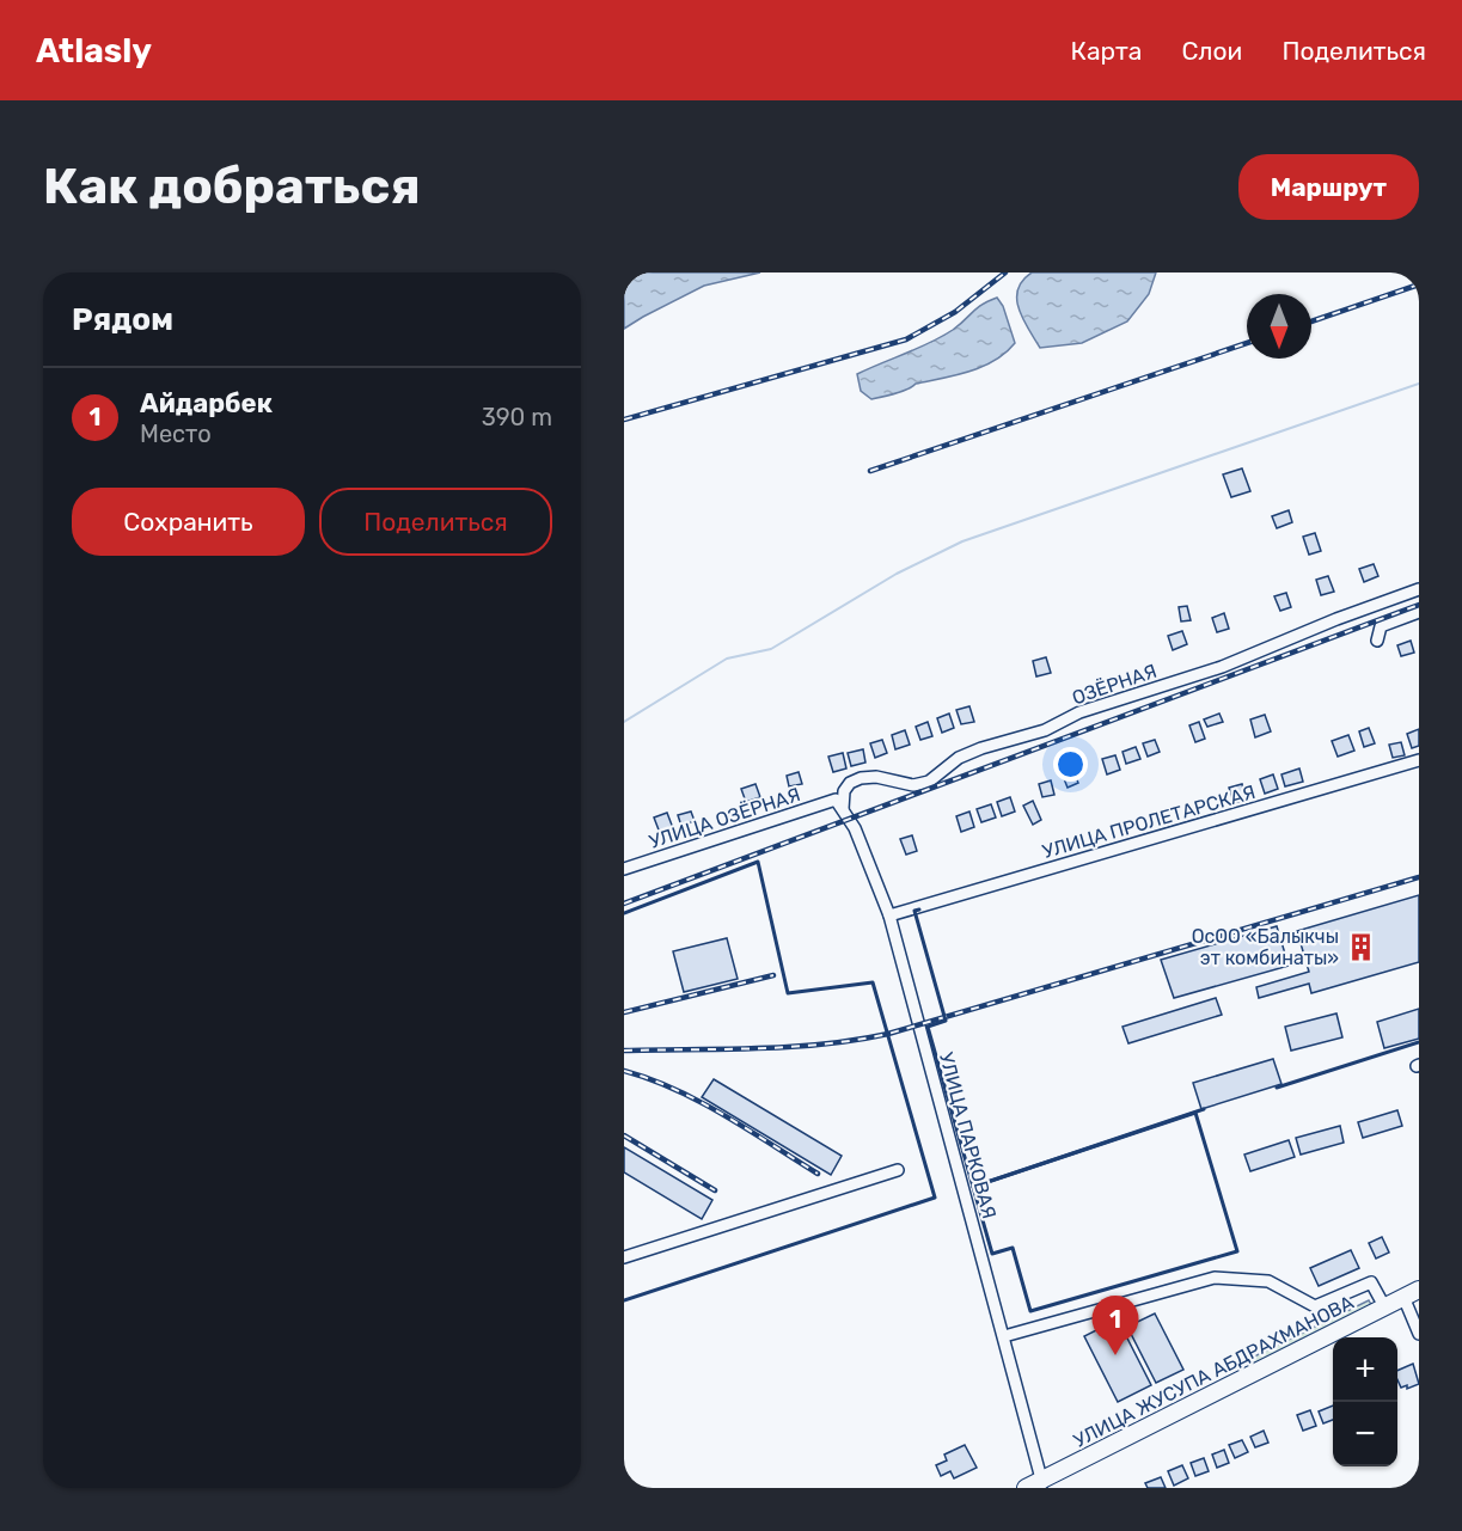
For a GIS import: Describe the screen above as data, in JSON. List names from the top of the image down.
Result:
{
  "streets": {
    "highway": ["УЛИЦА ЖУСУПА АБДРАХМАНОВА"],
    "street": [
      "ОЗЁРНАЯ",
      "УЛИЦА ОЗЁРНАЯ",
      "УЛИЦА ПРОЛЕТАРСКАЯ",
      "УЛИЦА ПАРКОВАЯ"
    ]
  },
  "crossings": [
    ["ОЗЁРНАЯ", "УЛИЦА ОЗЁРНАЯ"],
    ["ОЗЁРНАЯ", "УЛИЦА ПАРКОВАЯ"],
    ["УЛИЦА ОЗЁРНАЯ", "УЛИЦА ПАРКОВАЯ"],
    ["УЛИЦА ПРОЛЕТАРСКАЯ", "УЛИЦА ПАРКОВАЯ"],
    ["УЛИЦА ПАРКОВАЯ", "УЛИЦА ЖУСУПА АБДРАХМАНОВА"]
  ],
  "places": {
    "building": ["ОсОО «Балыкчы эт комбинаты»"]
  },
  "north": "bottom",
  "page": {
    "header": "Atlasly",
    "nav": ["Карта", "Слои", "Поделиться"],
    "buttons": [
      "Маршрут",
      ["Сохранить", "Поделиться"]
    ],
    "title": "Как добраться",
    "heading": "Рядом",
    "list": [
      {
        "mark": "1",
        "name": "Айдарбек",
        "note": "Место",
        "value": "390 m"
      }
    ],
    "pins": "1",
    "map_buttons": ["+", "−"]
  }
}
